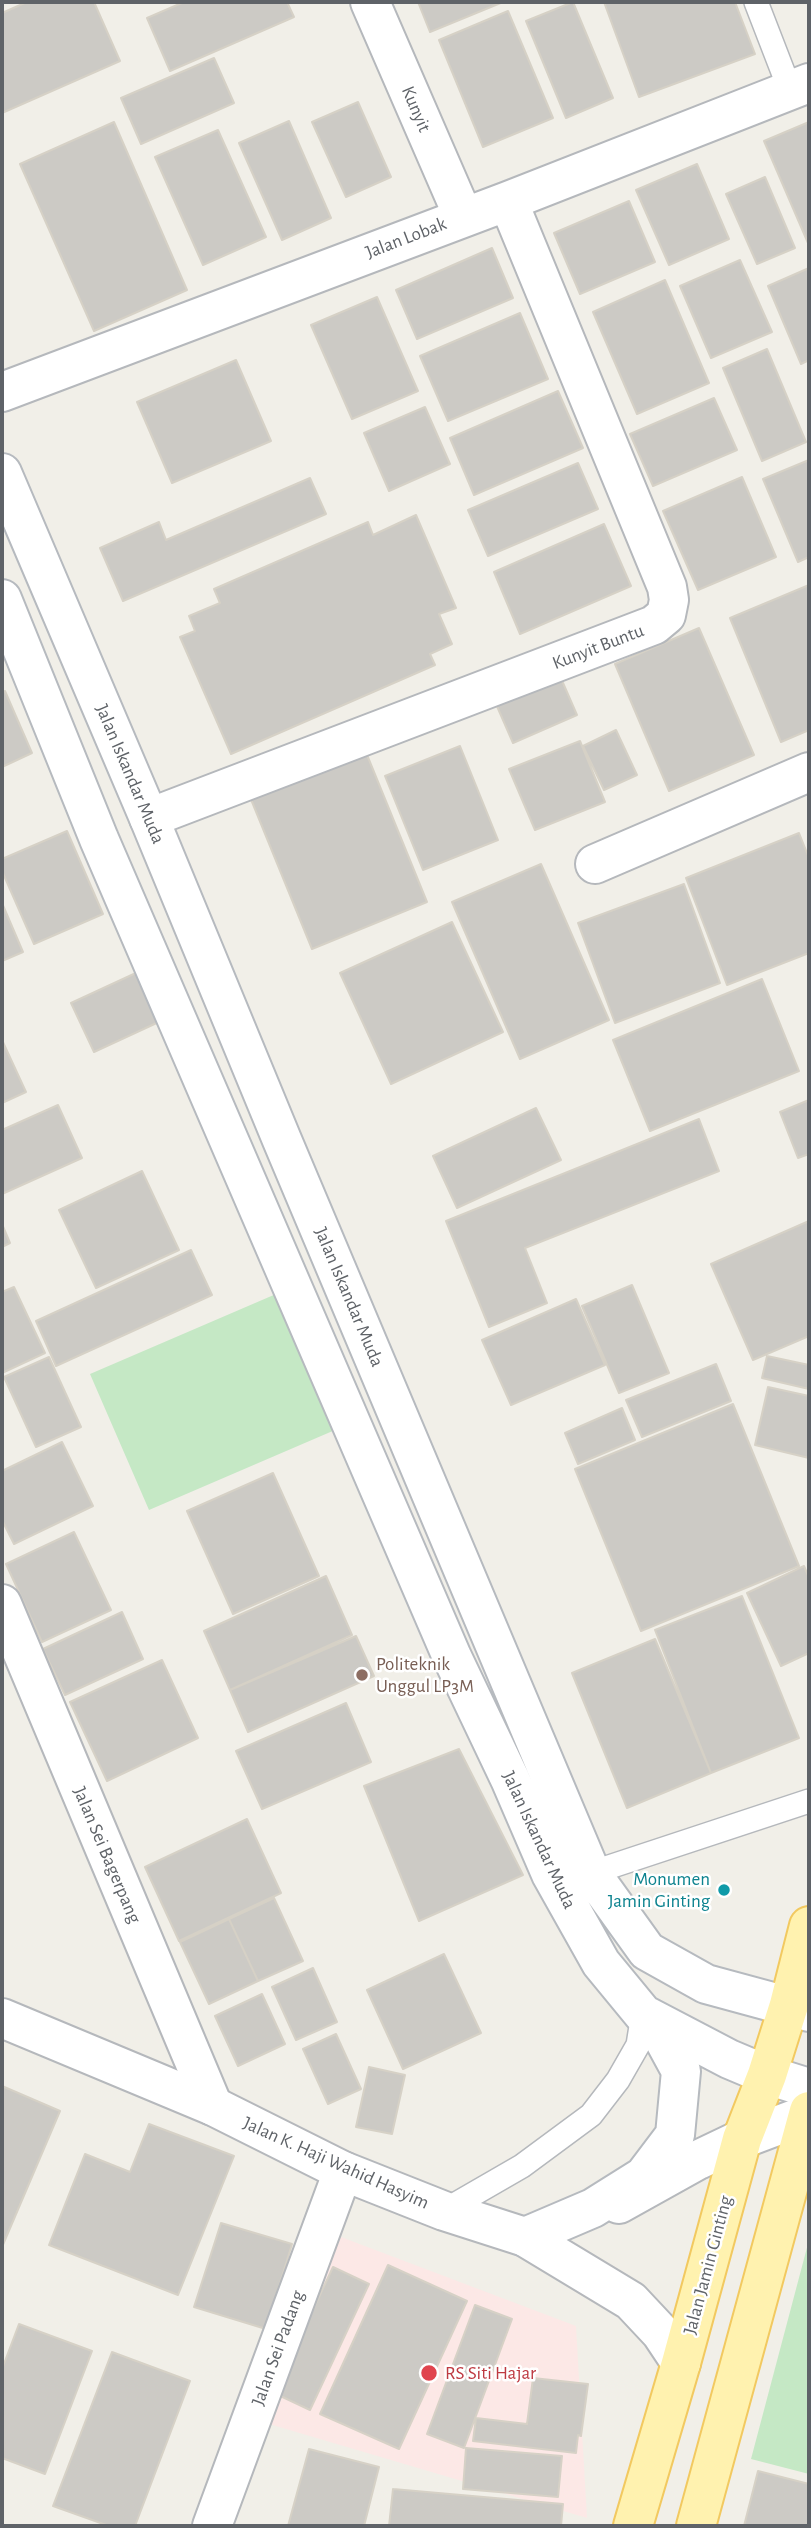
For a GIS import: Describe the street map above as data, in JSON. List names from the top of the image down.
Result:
{
  "streets": {
    "main road": ["Jalan Jamin Ginting"],
    "street": [
      "Kunyit",
      "Jalan Lobak",
      "Kunyit Buntu",
      "Jalan Iskandar Muda",
      "Jalan Sei Bagerpang",
      "Jalan K. Haji Wahid Hasyim",
      "Jalan Sei Padang"
    ]
  },
  "crossings": [
    ["Kunyit", "Jalan Lobak"],
    ["Jalan Lobak", "Kunyit Buntu"],
    ["Kunyit Buntu", "Jalan Iskandar Muda"],
    ["Jalan Iskandar Muda", "Jalan Jamin Ginting"],
    ["Jalan Sei Bagerpang", "Jalan K. Haji Wahid Hasyim"],
    ["Jalan K. Haji Wahid Hasyim", "Jalan Jamin Ginting"],
    ["Jalan K. Haji Wahid Hasyim", "Jalan Sei Padang"]
  ],
  "places": ["Politeknik Unggul LP3M", "Monumen Jamin Ginting", "RS Siti Hajar"]
}
